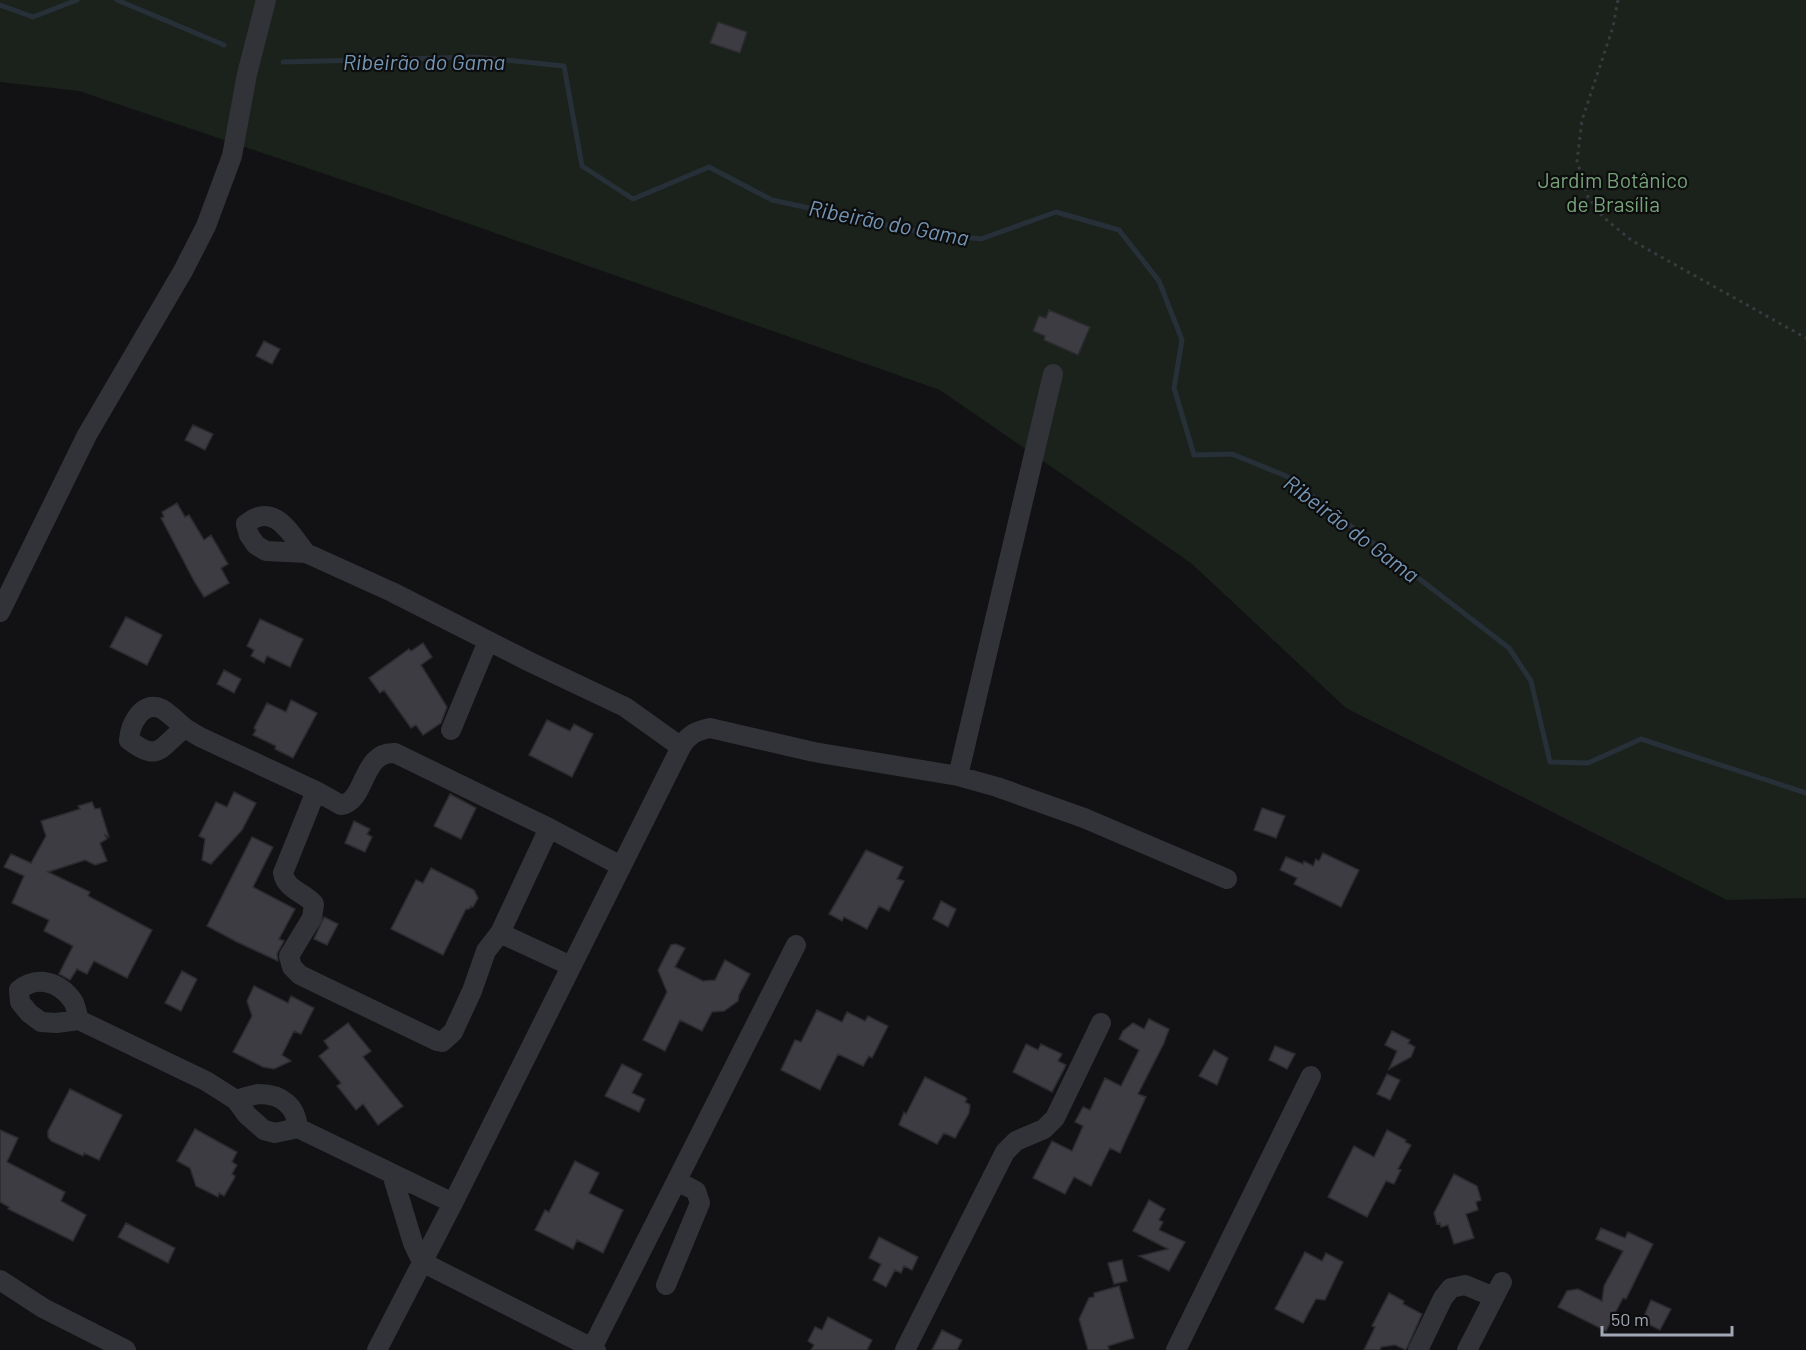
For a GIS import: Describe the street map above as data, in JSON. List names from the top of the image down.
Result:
{
  "water": ["Ribeirão do Gama"],
  "parks": ["Jardim Botânico de Brasília"],
  "scale_bar": "50 m"
}
